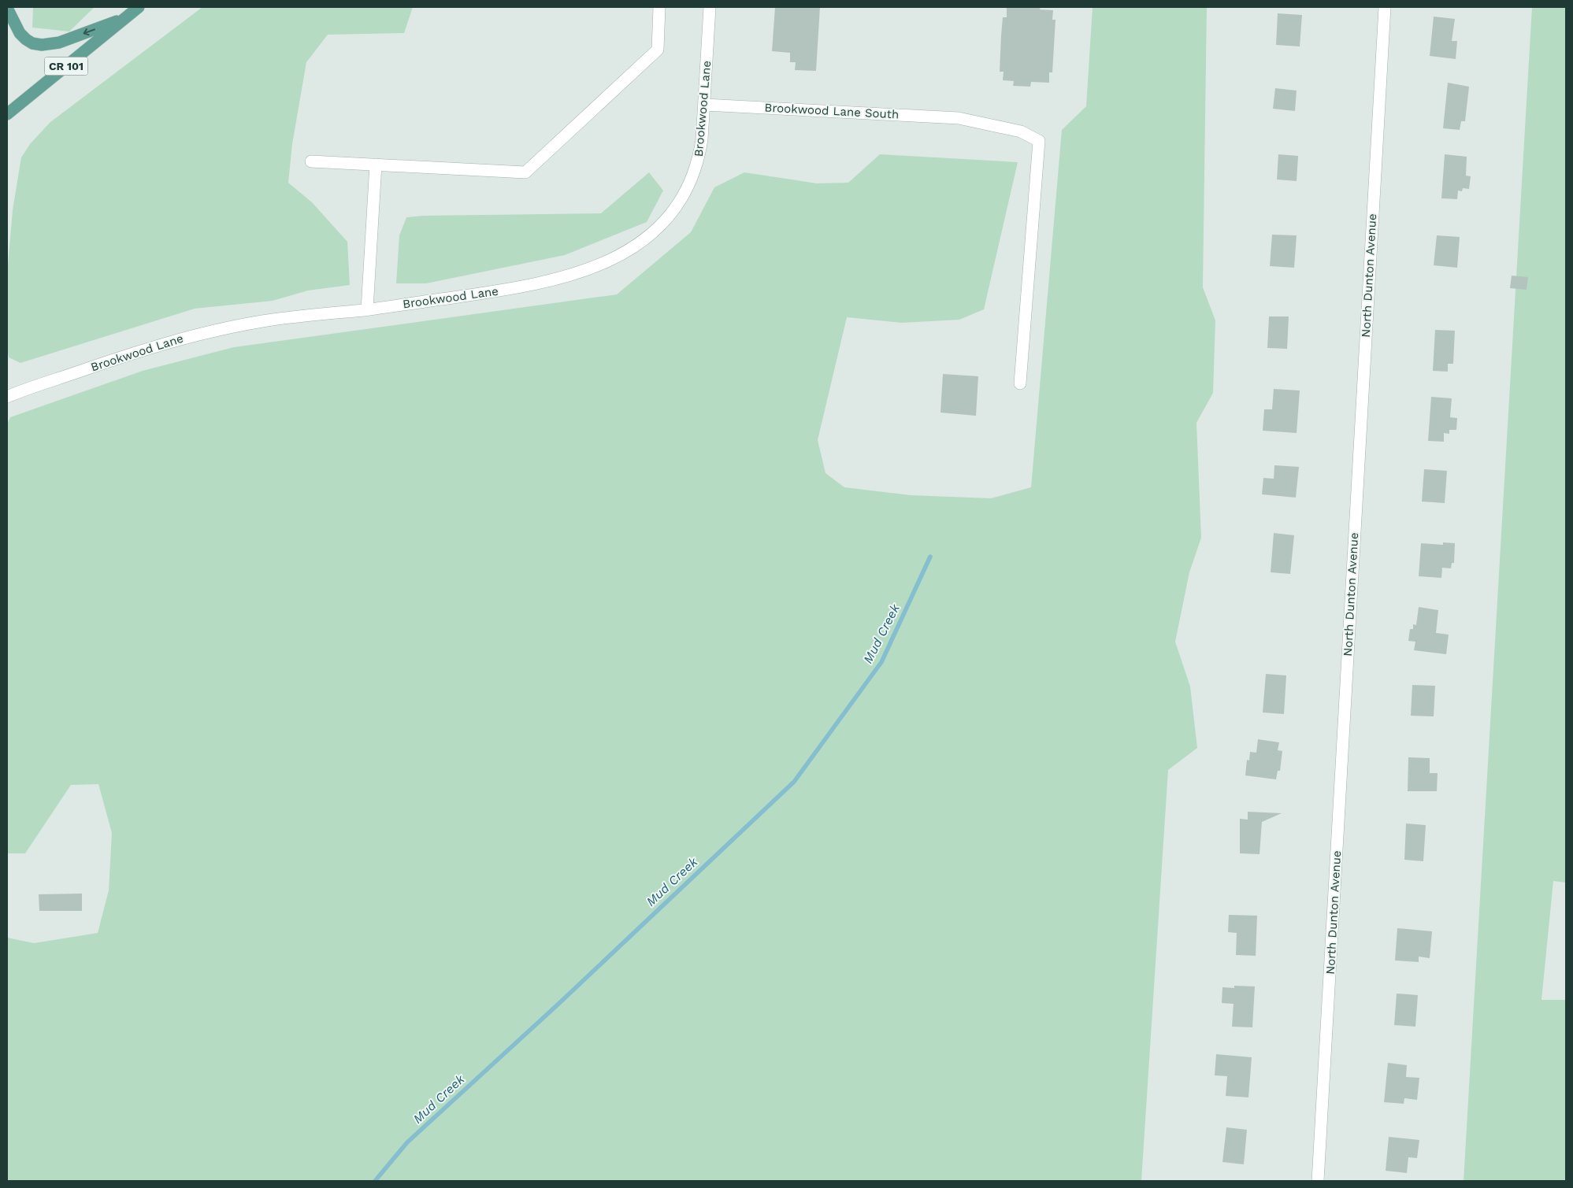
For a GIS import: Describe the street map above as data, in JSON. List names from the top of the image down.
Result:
{
  "streets": {
    "main road": ["CR 101"],
    "street": ["Brookwood Lane", "Brookwood Lane South", "North Dunton Avenue"]
  },
  "crossings": [
    ["Brookwood Lane", "Brookwood Lane South"]
  ],
  "water": ["Mud Creek"]
}
